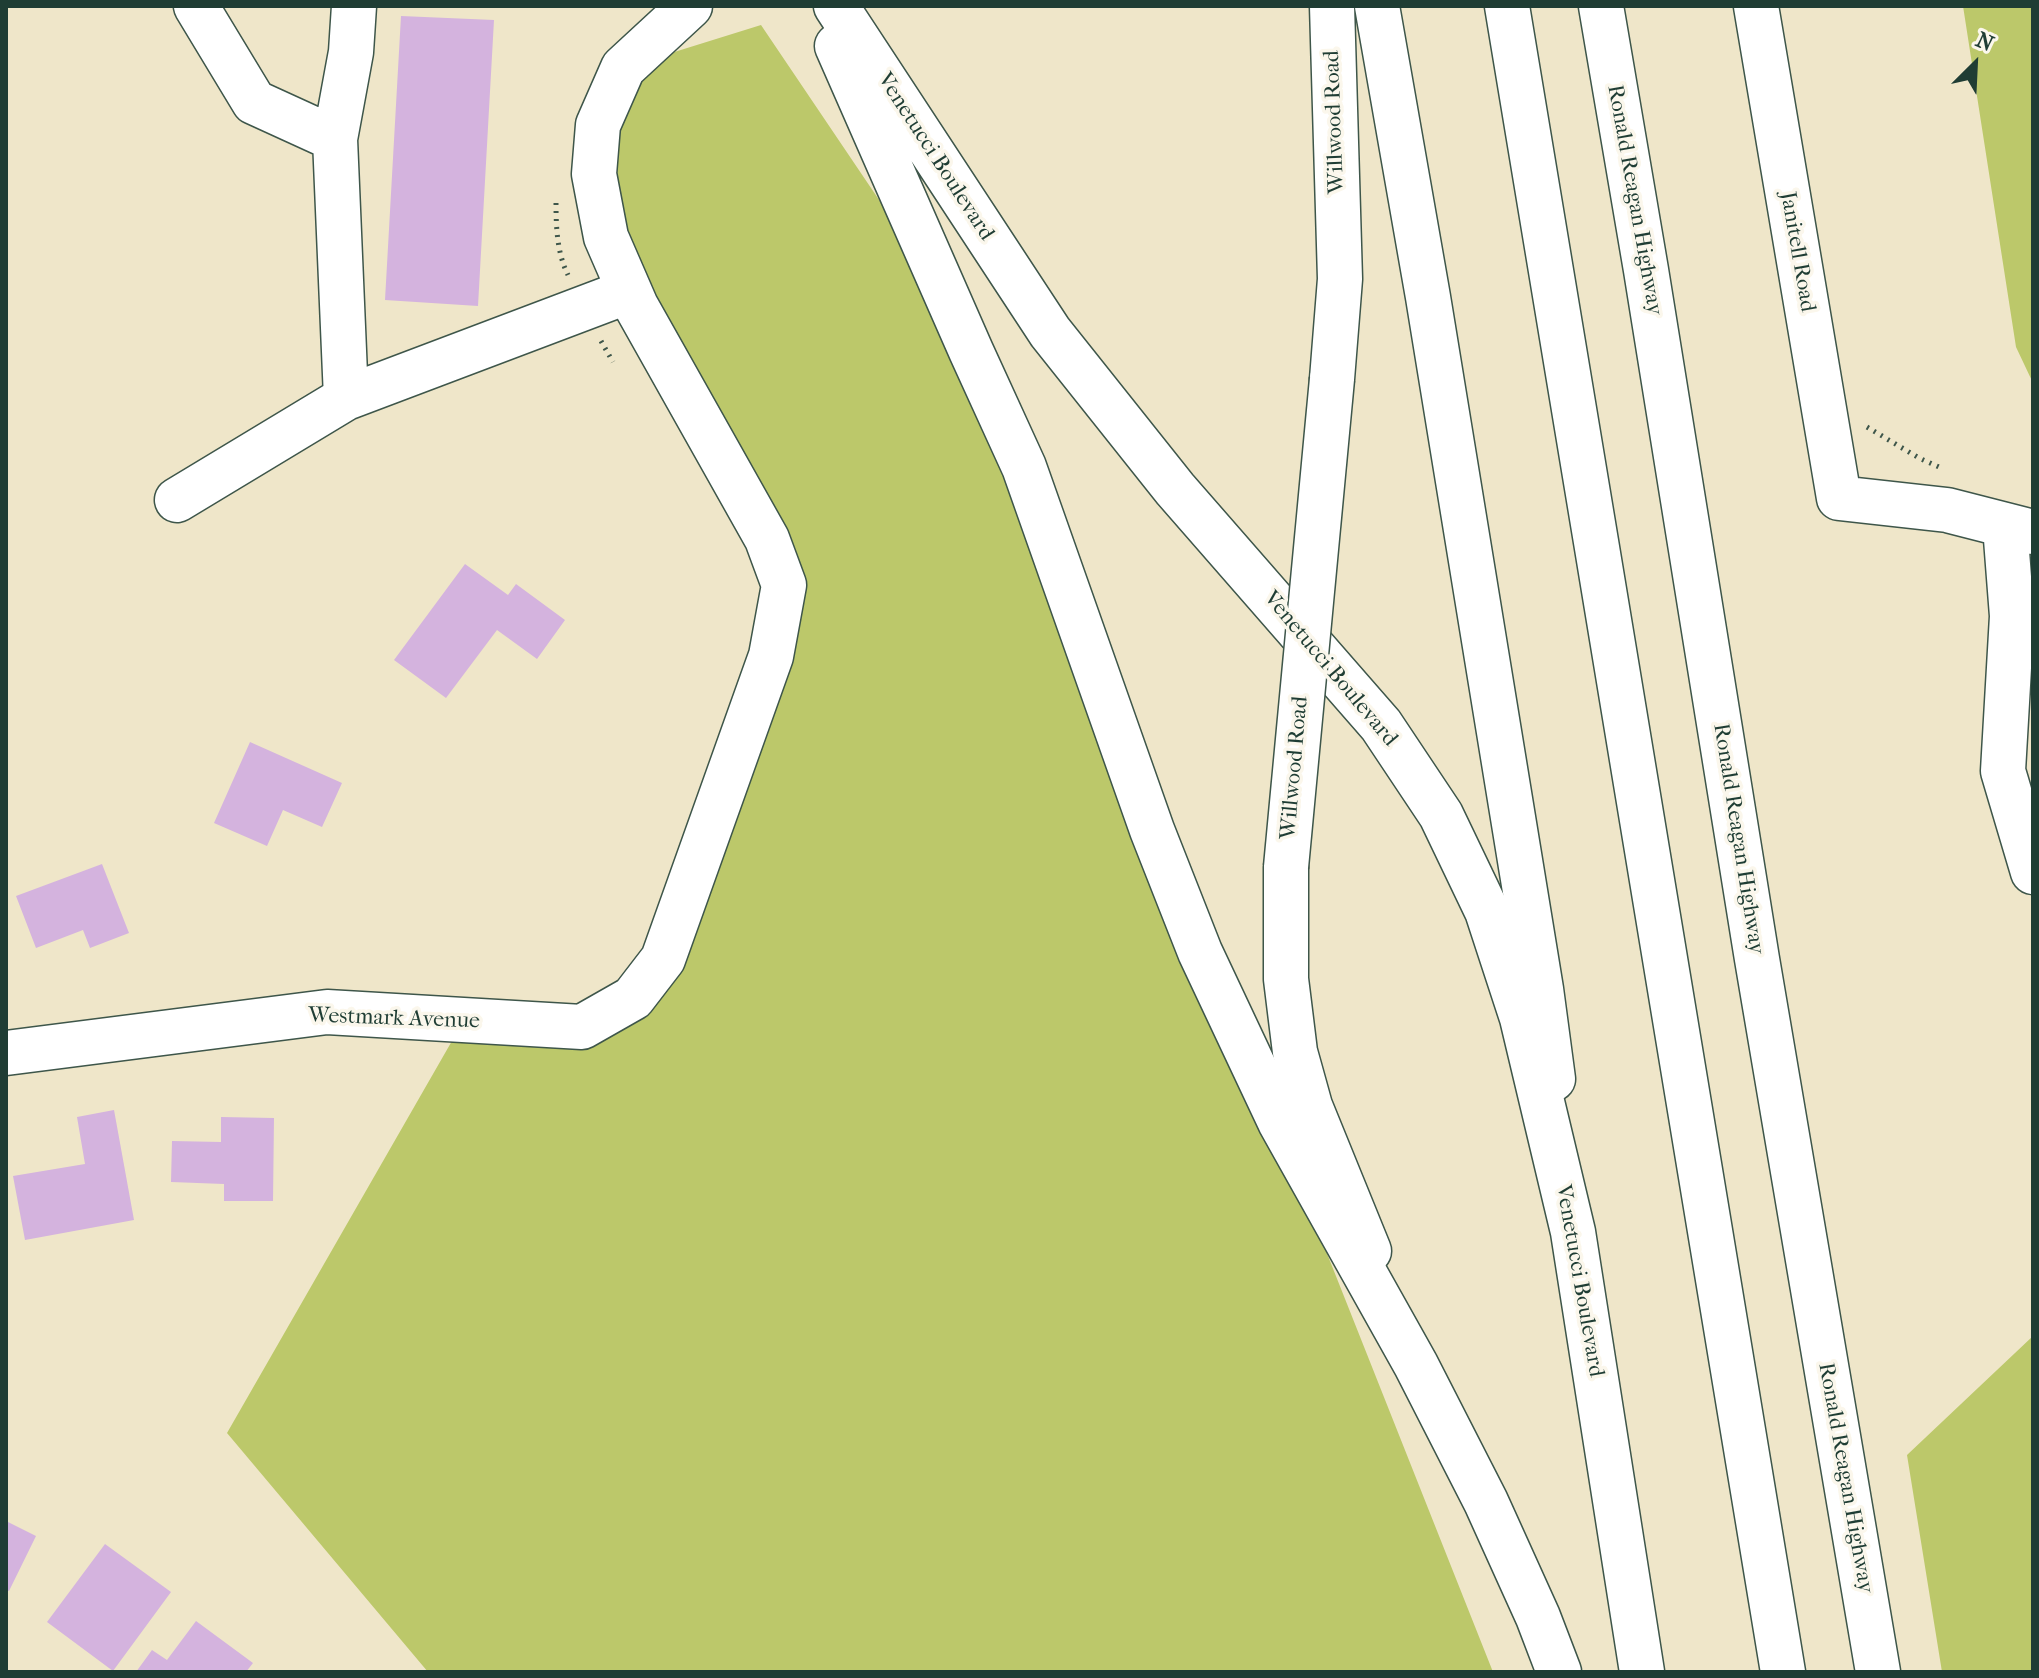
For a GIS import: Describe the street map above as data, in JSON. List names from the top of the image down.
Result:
{
  "streets": {
    "main road": [
      "Willwood Road",
      "Venetucci Boulevard",
      "Ronald Reagan Highway",
      "Janitell Road",
      "Westmark Avenue"
    ]
  },
  "crossings": [
    ["Willwood Road", "Venetucci Boulevard"]
  ],
  "north": "top right"
}
